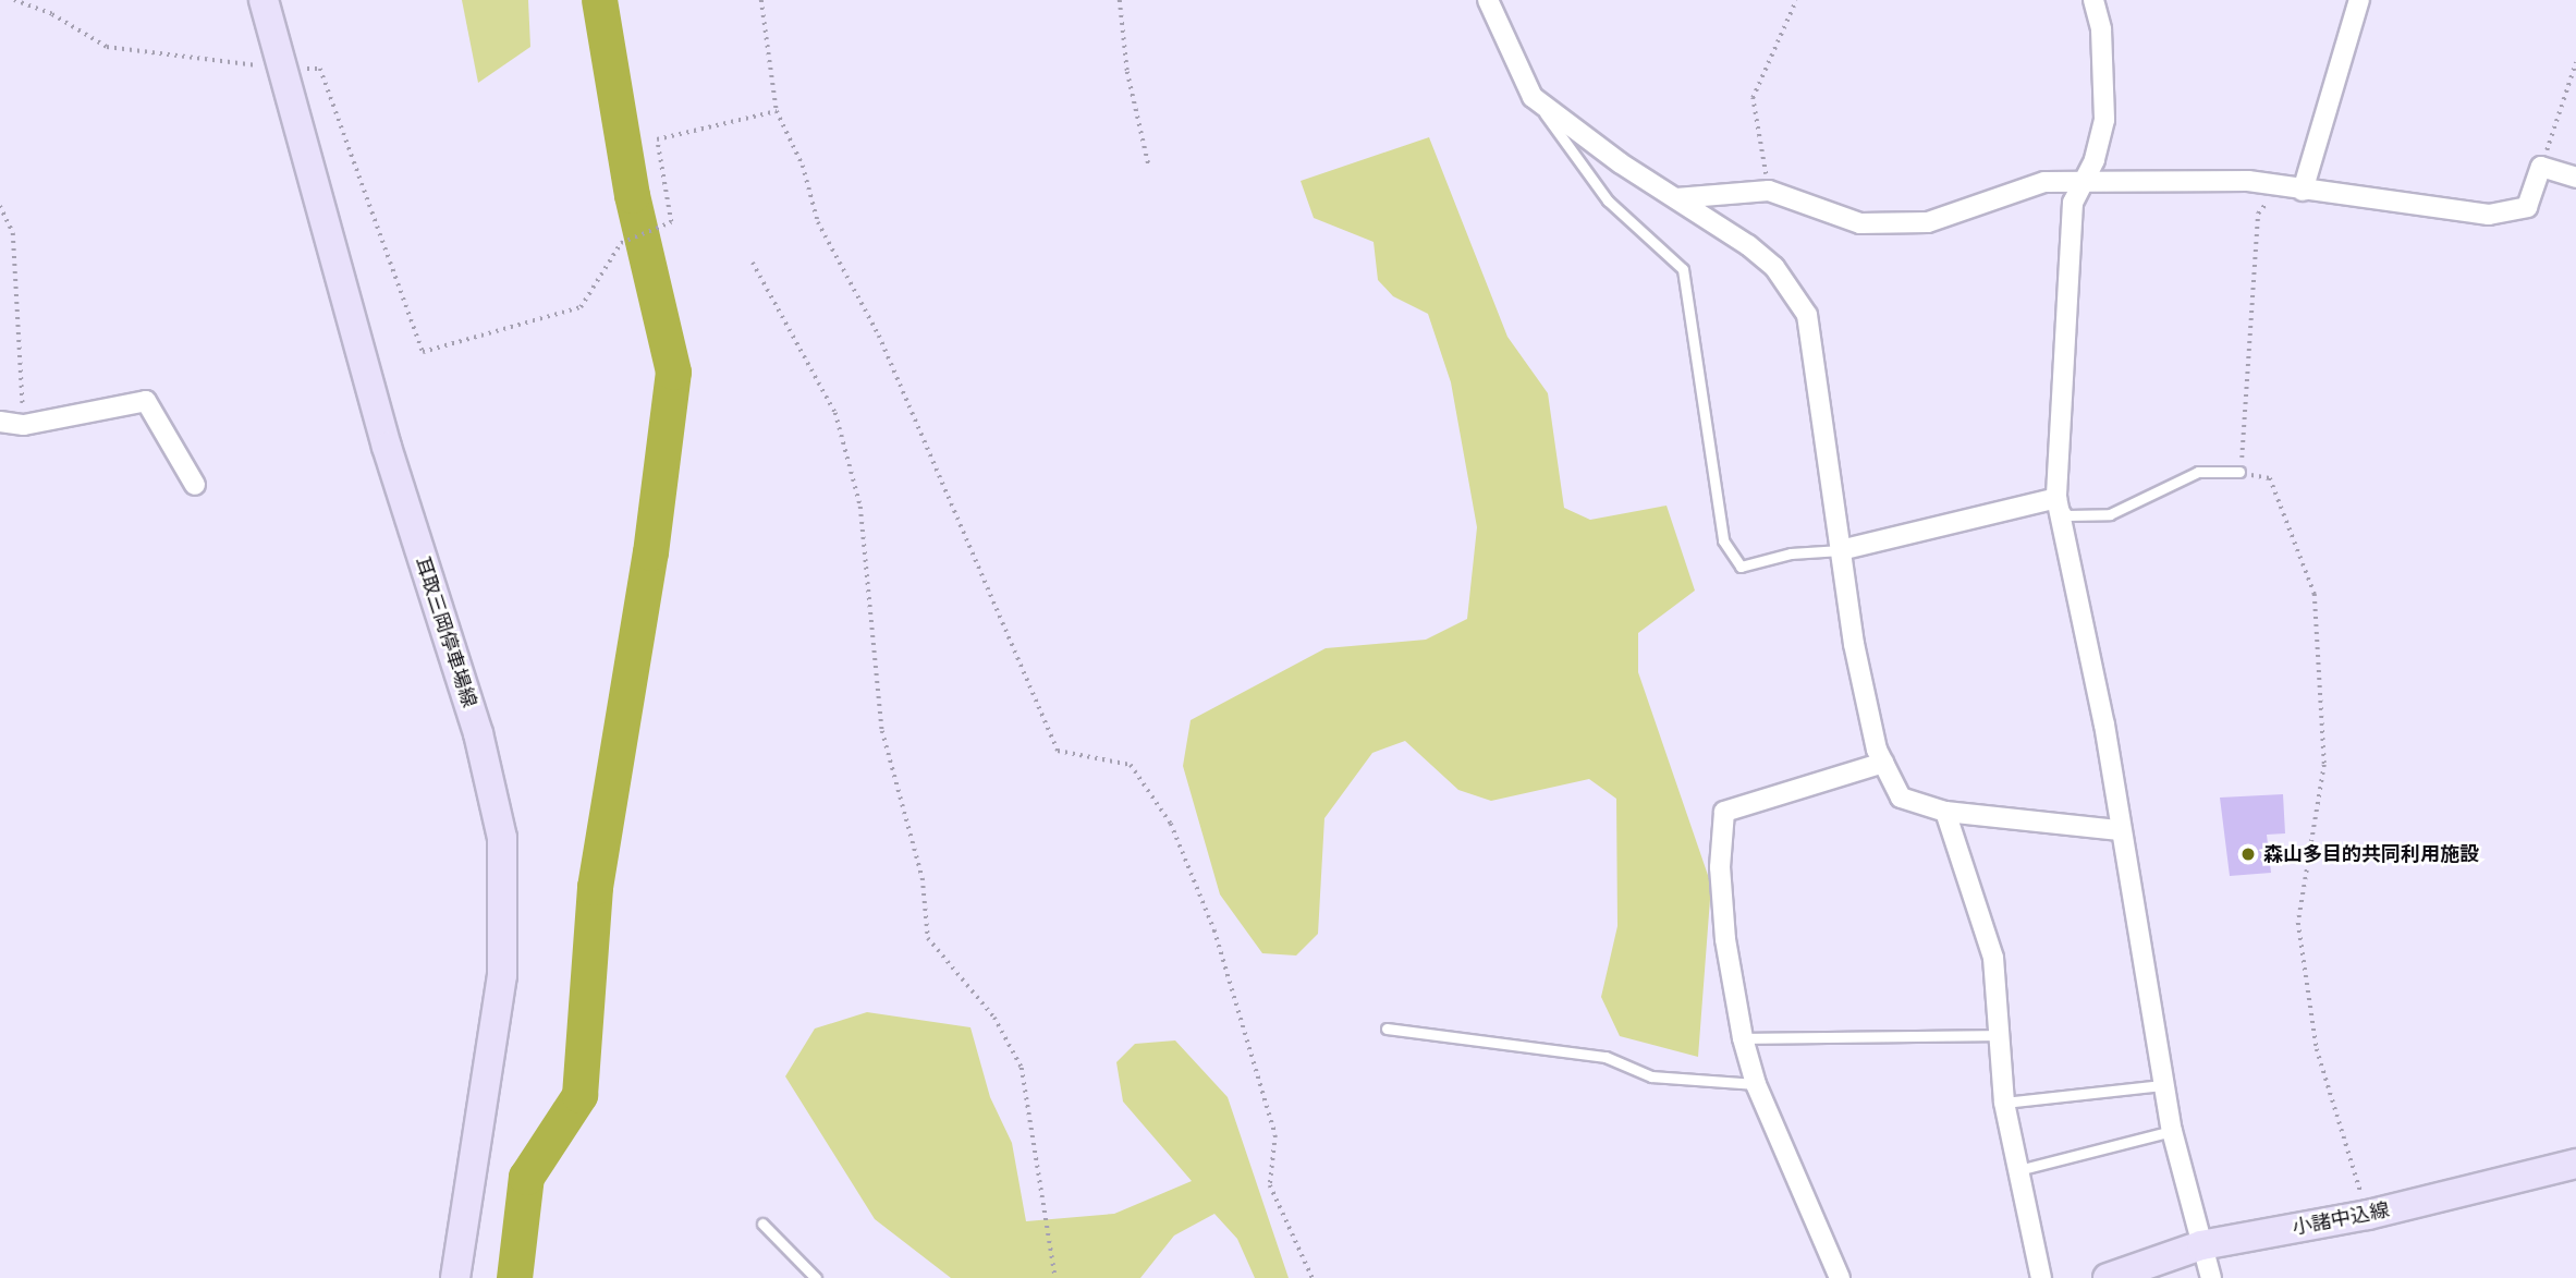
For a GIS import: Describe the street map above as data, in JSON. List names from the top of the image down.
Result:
{
  "streets": {
    "main road": ["耳取三岡停車場線", "小諸中込線"]
  },
  "places": ["森山多目的共同利用施設"]
}
